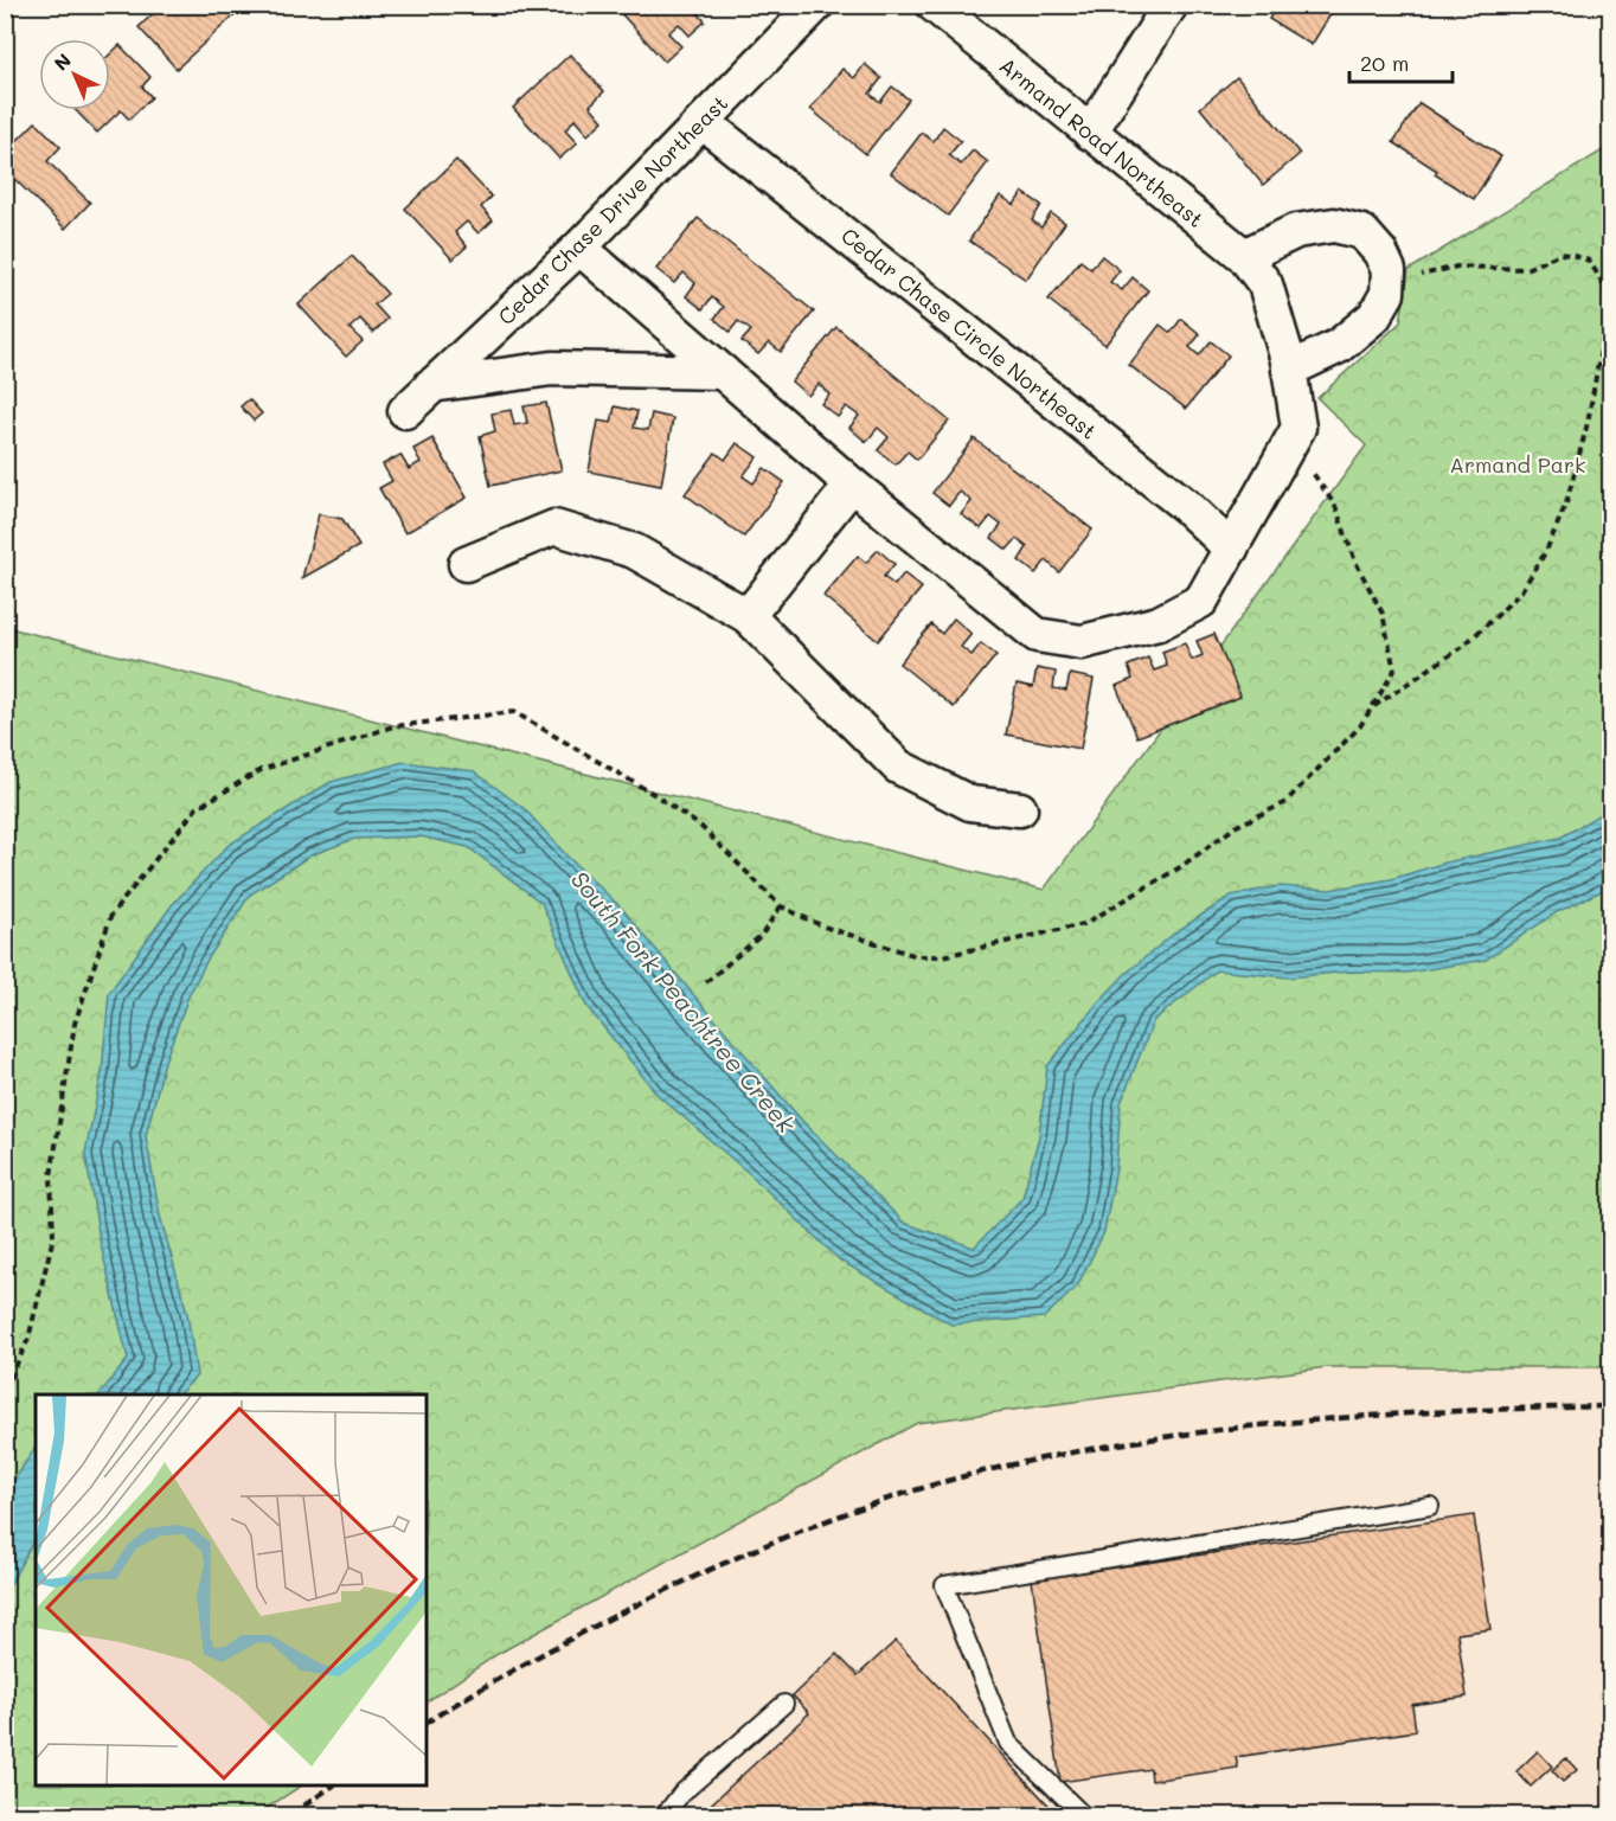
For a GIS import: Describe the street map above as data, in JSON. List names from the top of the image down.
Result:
{
  "streets": {
    "street": ["Armand Road Northeast", "Cedar Chase Drive Northeast", "Cedar Chase Circle Northeast"]
  },
  "crossings": [
    ["Cedar Chase Drive Northeast", "Cedar Chase Circle Northeast"]
  ],
  "water": ["South Fork Peachtree Creek"],
  "parks": ["Armand Park"],
  "scale_bar": "20 m",
  "north": "top left"
}
